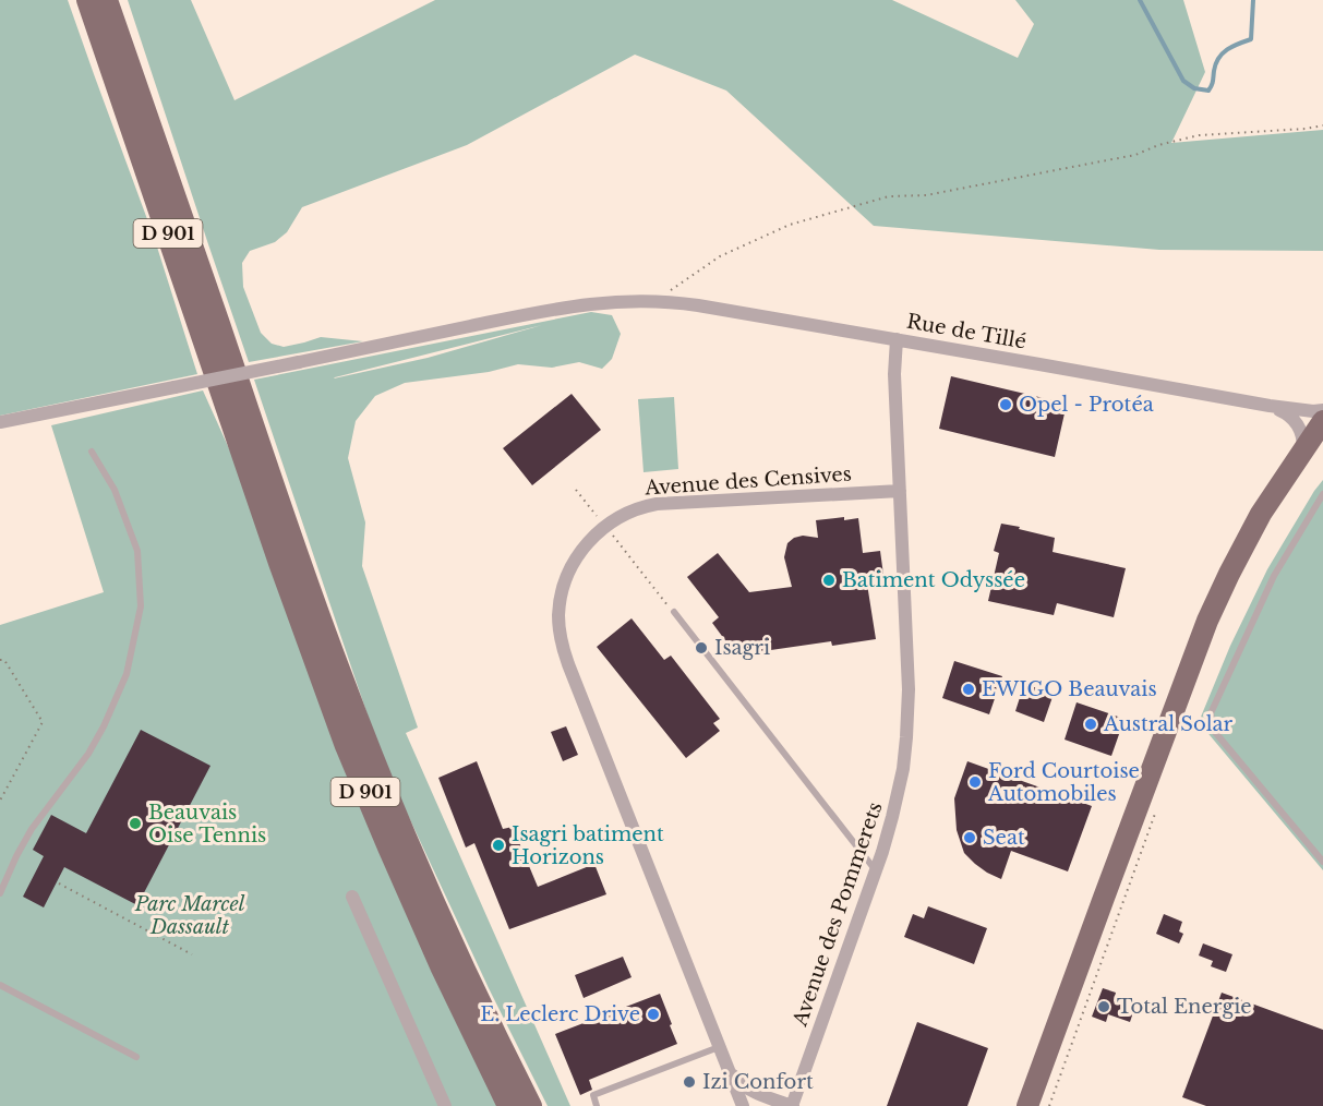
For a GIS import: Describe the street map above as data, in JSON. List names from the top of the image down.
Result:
{
  "streets": {
    "main road": ["D 901"],
    "street": ["Rue de Tillé", "Avenue des Censives", "Avenue des Pommerets"]
  },
  "crossings": [
    ["Rue de Tillé", "Avenue des Pommerets"],
    ["Avenue des Censives", "Avenue des Pommerets"]
  ],
  "parks": ["Parc Marcel Dassault"],
  "places": [
    "Opel - Protéa",
    "Batiment Odyssée",
    "Isagri",
    "EWIGO Beauvais",
    "Austral Solar",
    "Ford Courtoise Automobiles",
    "Beauvais Oise Tennis",
    "Seat",
    "Isagri batiment Horizons",
    "Total Energie",
    "E. Leclerc Drive",
    "Izi Confort"
  ]
}
